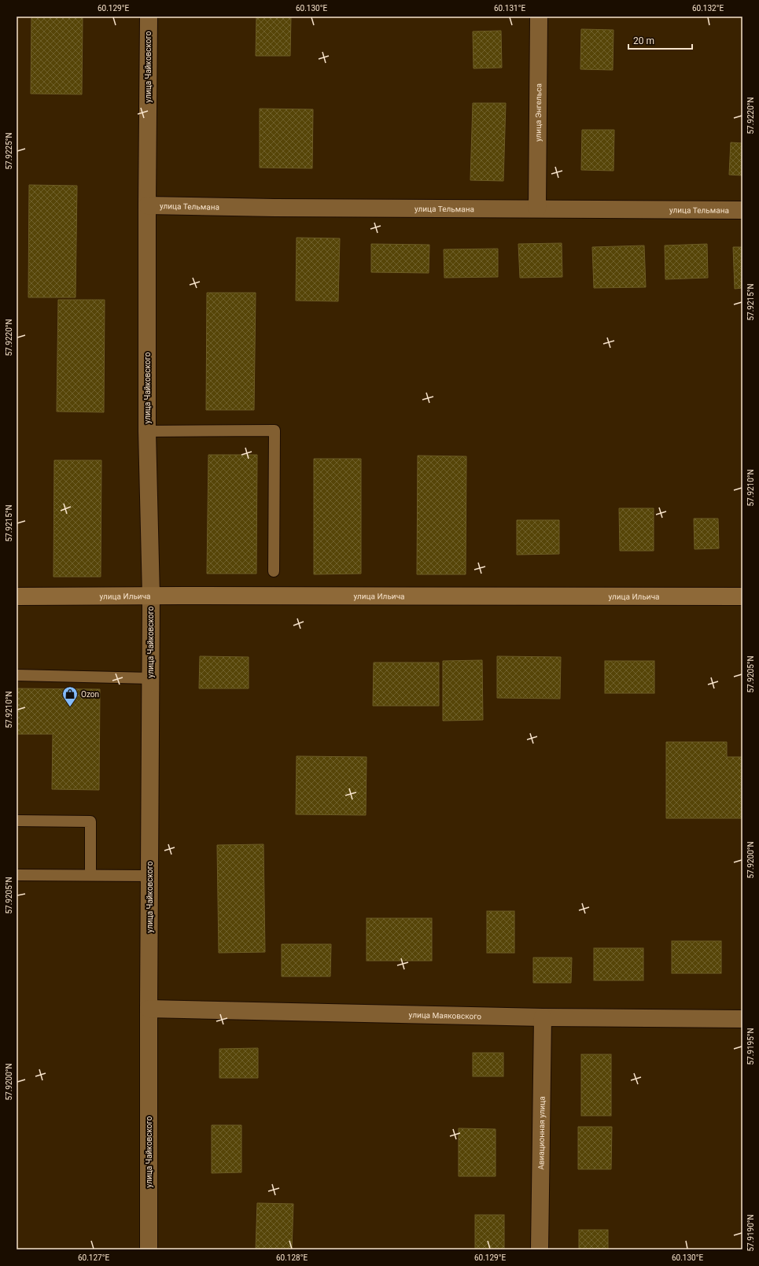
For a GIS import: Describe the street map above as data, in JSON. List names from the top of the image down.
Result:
{
  "streets": {
    "street": [
      "улица Чайковского",
      "улица Энгельса",
      "улица Тельмана",
      "улица Ильича",
      "улица Маяковского",
      "Авиационная улица"
    ]
  },
  "crossings": [
    ["улица Чайковского", "улица Тельмана"],
    ["улица Чайковского", "улица Ильича"],
    ["улица Чайковского", "улица Маяковского"],
    ["улица Энгельса", "улица Тельмана"],
    ["улица Маяковского", "Авиационная улица"]
  ],
  "places": {
    "shop": ["Ozon"]
  },
  "scale_bar": "20 m",
  "coordinates": [
    "60.129°E",
    "60.130°E",
    "60.131°E",
    "60.132°E",
    "57.9220°N",
    "57.9225°N",
    "57.9215°N",
    "57.9210°N",
    "57.9205°N",
    "57.9200°N",
    "57.9195°N",
    "57.9190°N",
    "60.127°E",
    "60.128°E"
  ]
}
